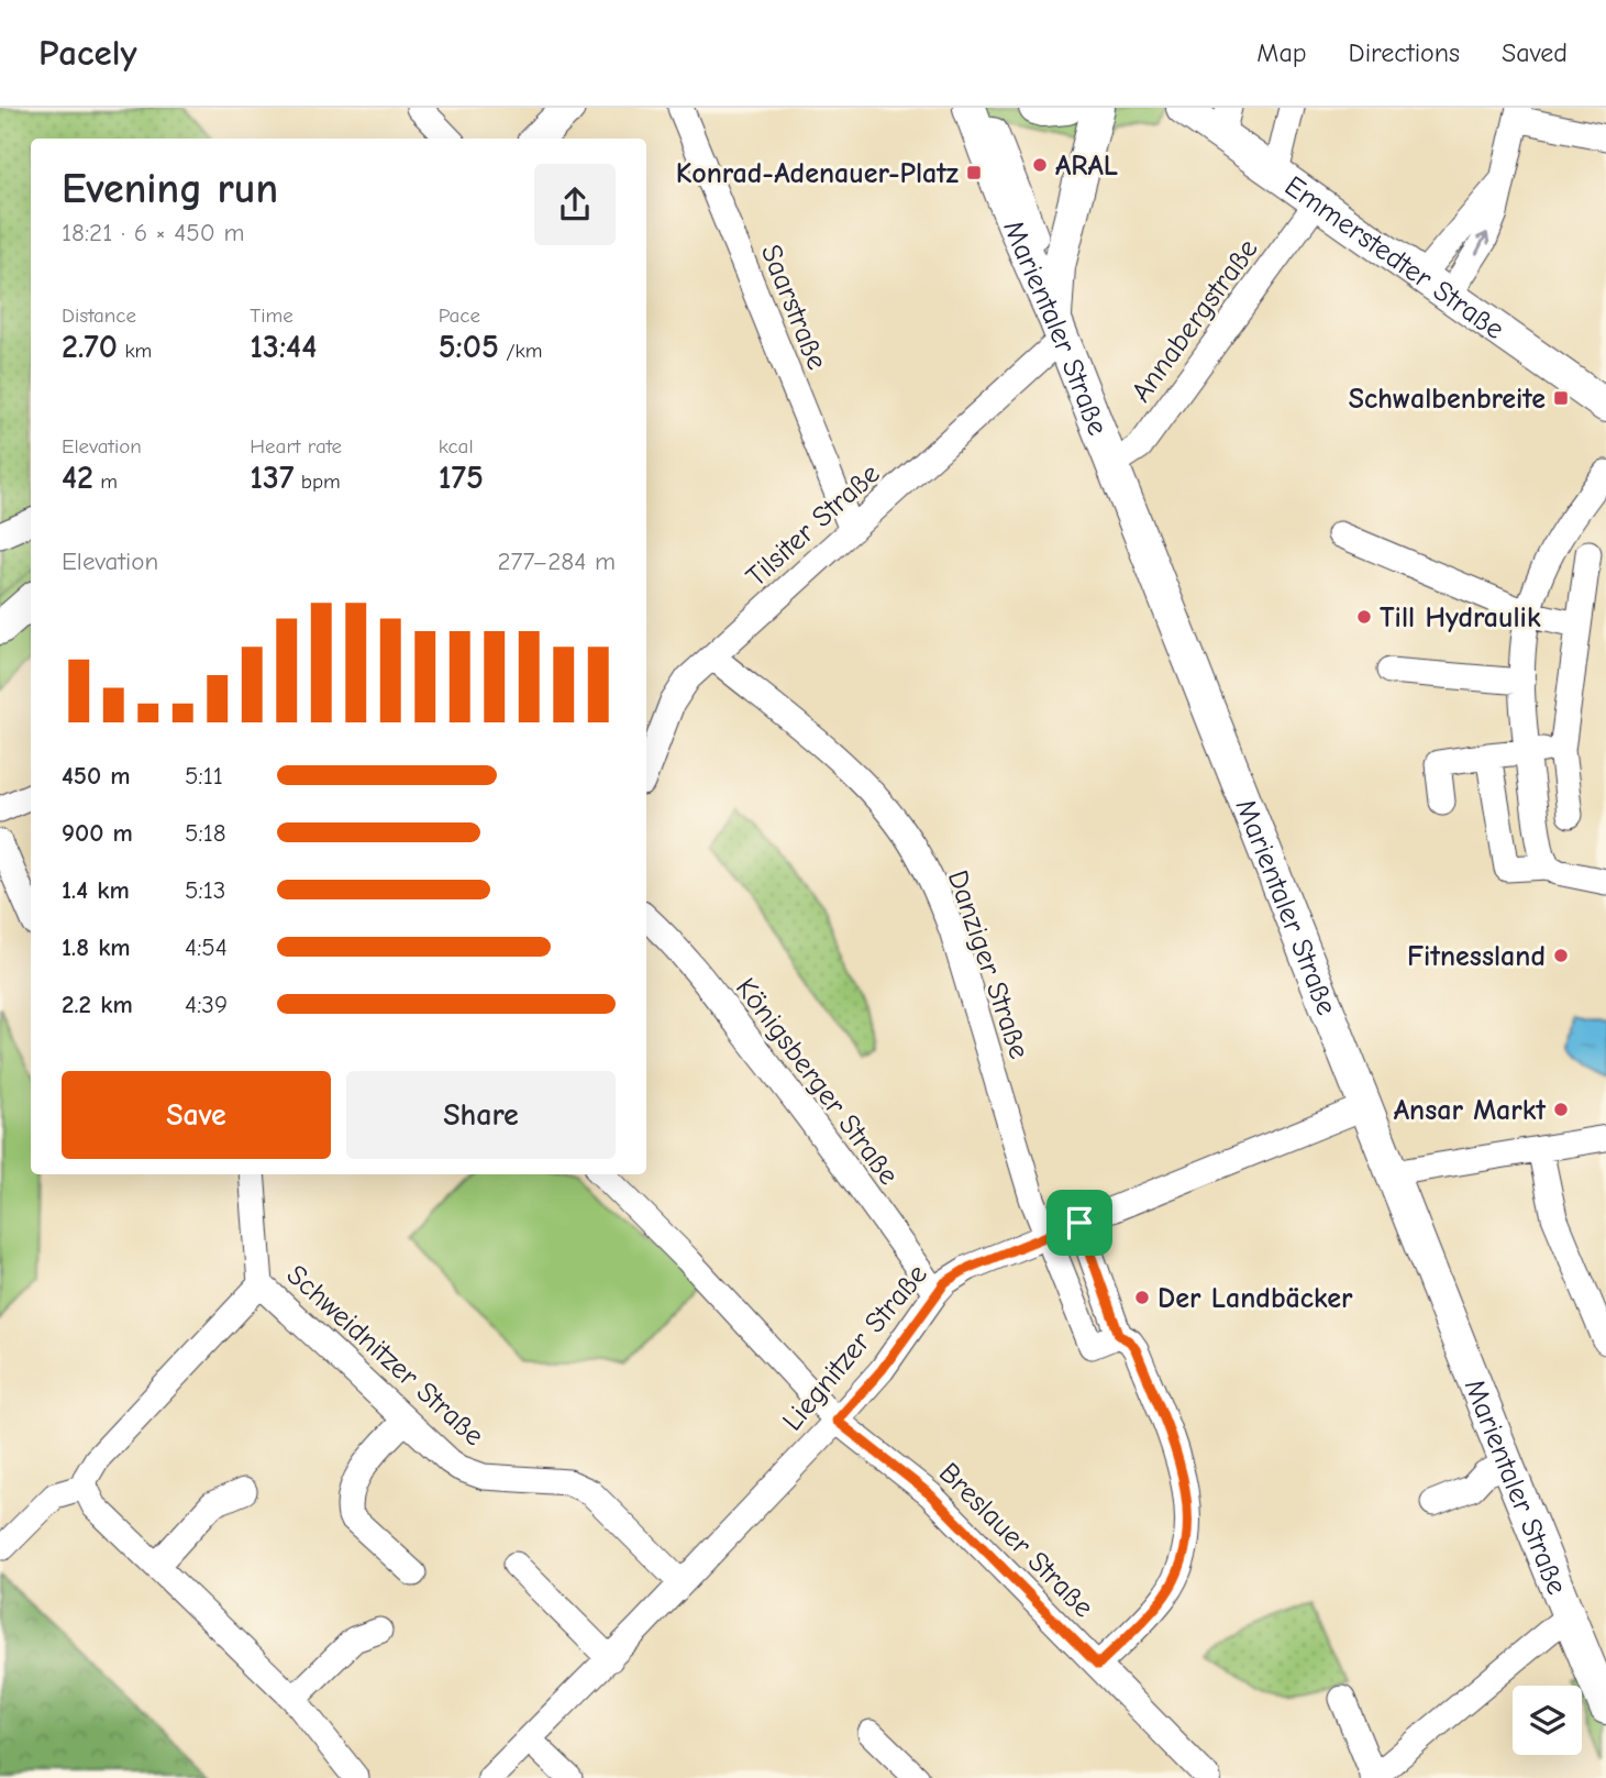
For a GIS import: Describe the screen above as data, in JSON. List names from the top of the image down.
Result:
{
  "streets": {
    "main road": ["Emmerstedter Straße", "Marientaler Straße"],
    "street": [
      "Saarstraße",
      "Annabergstraße",
      "Tilsiter Straße",
      "Danziger Straße",
      "Königsberger Straße",
      "Liegnitzer Straße",
      "Schweidnitzer Straße",
      "Breslauer Straße"
    ]
  },
  "crossings": [
    ["Emmerstedter Straße", "Annabergstraße"],
    ["Saarstraße", "Tilsiter Straße"],
    ["Annabergstraße", "Marientaler Straße"],
    ["Marientaler Straße", "Tilsiter Straße"],
    ["Marientaler Straße", "Liegnitzer Straße"],
    ["Tilsiter Straße", "Danziger Straße"],
    ["Danziger Straße", "Liegnitzer Straße"],
    ["Königsberger Straße", "Liegnitzer Straße"],
    ["Liegnitzer Straße", "Schweidnitzer Straße"],
    ["Liegnitzer Straße", "Breslauer Straße"]
  ],
  "places": {
    "other": [
      "ARAL",
      "Till Hydraulik",
      "Fitnessland",
      "Ansar Markt",
      "Der Landbäcker"
    ],
    "transit": ["Konrad-Adenauer-Platz", "Schwalbenbreite"]
  },
  "page": {
    "header": "Pacely",
    "nav": ["Map", "Directions", "Saved"],
    "heading": ["Evening run", "18:21 · 6 × 450 m"],
    "stats": [
      ["Distance", "2.70 km"],
      ["Time", "13:44"],
      ["Pace", "5:05 /km"],
      ["Elevation", "42 m"],
      ["Heart rate", "137 bpm"],
      ["kcal", "175"]
    ],
    "chart": ["Elevation", "277–284 m"],
    "list": [
      {
        "name": "450 m",
        "note": "5:11"
      },
      {
        "name": "900 m",
        "note": "5:18"
      },
      {
        "name": "1.4 km",
        "note": "5:13"
      },
      {
        "name": "1.8 km",
        "note": "4:54"
      },
      {
        "name": "2.2 km",
        "note": "4:39"
      }
    ],
    "buttons": ["Save", "Share"]
  }
}
